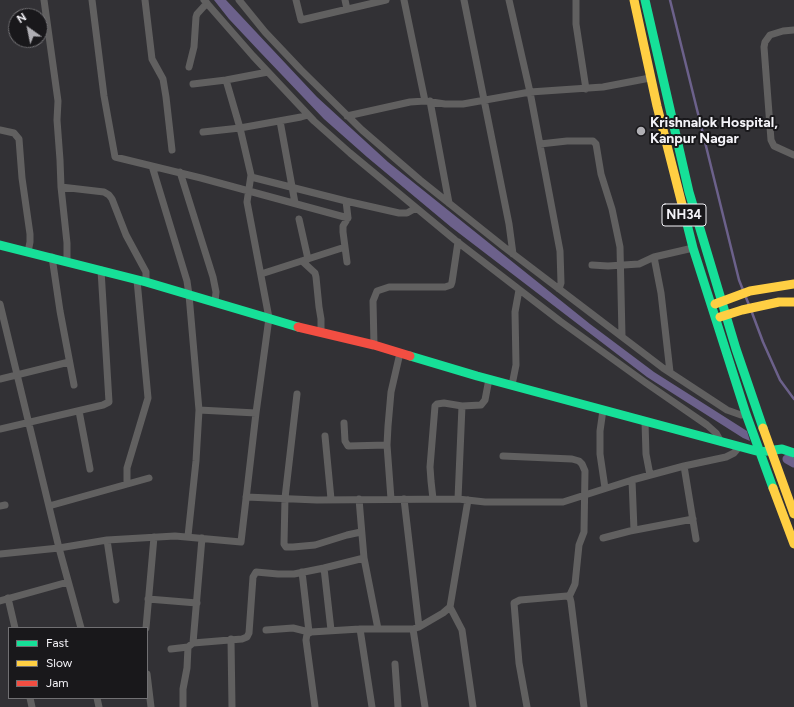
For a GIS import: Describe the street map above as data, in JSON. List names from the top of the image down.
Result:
{
  "streets": {
    "main road": ["NH34"]
  },
  "places": ["Krishnalok Hospital, Kanpur Nagar"],
  "legend": ["Fast", "Slow", "Jam"],
  "north": "top left"
}
